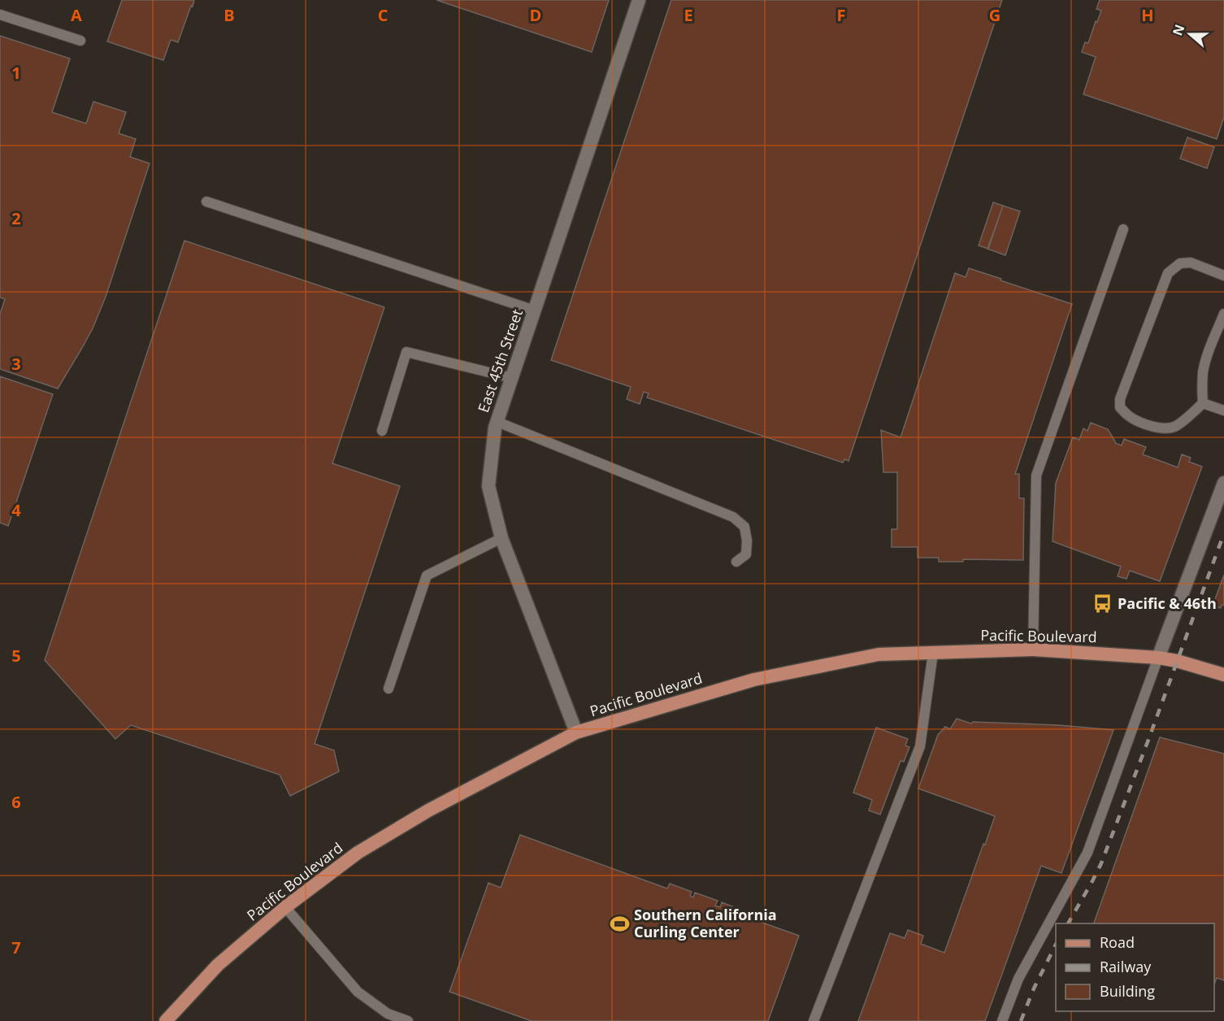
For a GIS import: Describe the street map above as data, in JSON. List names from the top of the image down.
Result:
{
  "streets": {
    "main road": ["Pacific Boulevard"],
    "street": ["East 45th Street"]
  },
  "crossings": [
    ["East 45th Street", "Pacific Boulevard"]
  ],
  "places": {
    "bus stop": ["Pacific & 46th"],
    "sports": ["Southern California Curling Center"]
  },
  "legend": ["Road", "Railway", "Building"],
  "north": "left",
  "grid": {
    "columns": [
      "A",
      "B",
      "C",
      "D",
      "E",
      "F",
      "G",
      "H"
    ],
    "rows": [
      "1",
      "2",
      "3",
      "4",
      "5",
      "6",
      "7"
    ]
  }
}
